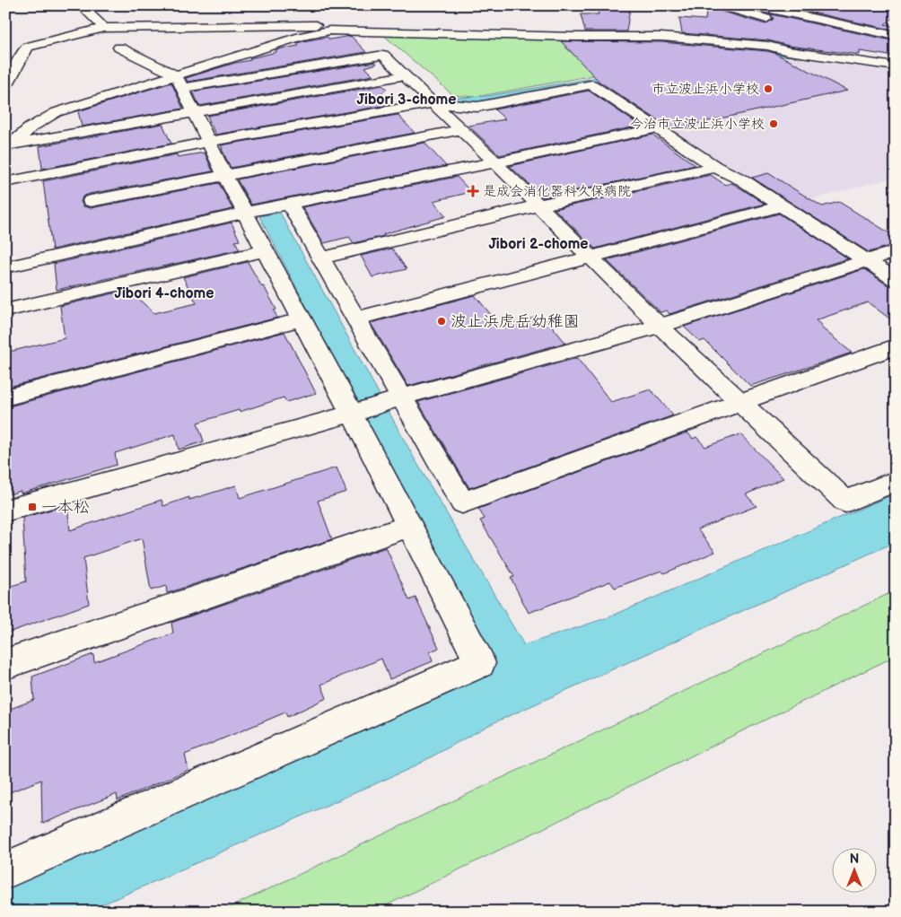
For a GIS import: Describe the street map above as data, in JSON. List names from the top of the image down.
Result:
{
  "districts": ["Jibori 3-chome", "Jibori 2-chome", "Jibori 4-chome"],
  "places": {
    "other": ["市立波止浜小学校", "今治市立波止浜小学校", "波止浜虎岳幼稚園"],
    "health": ["是成会消化器科久保病院"],
    "transit": ["一本松"]
  },
  "north": "top"
}
